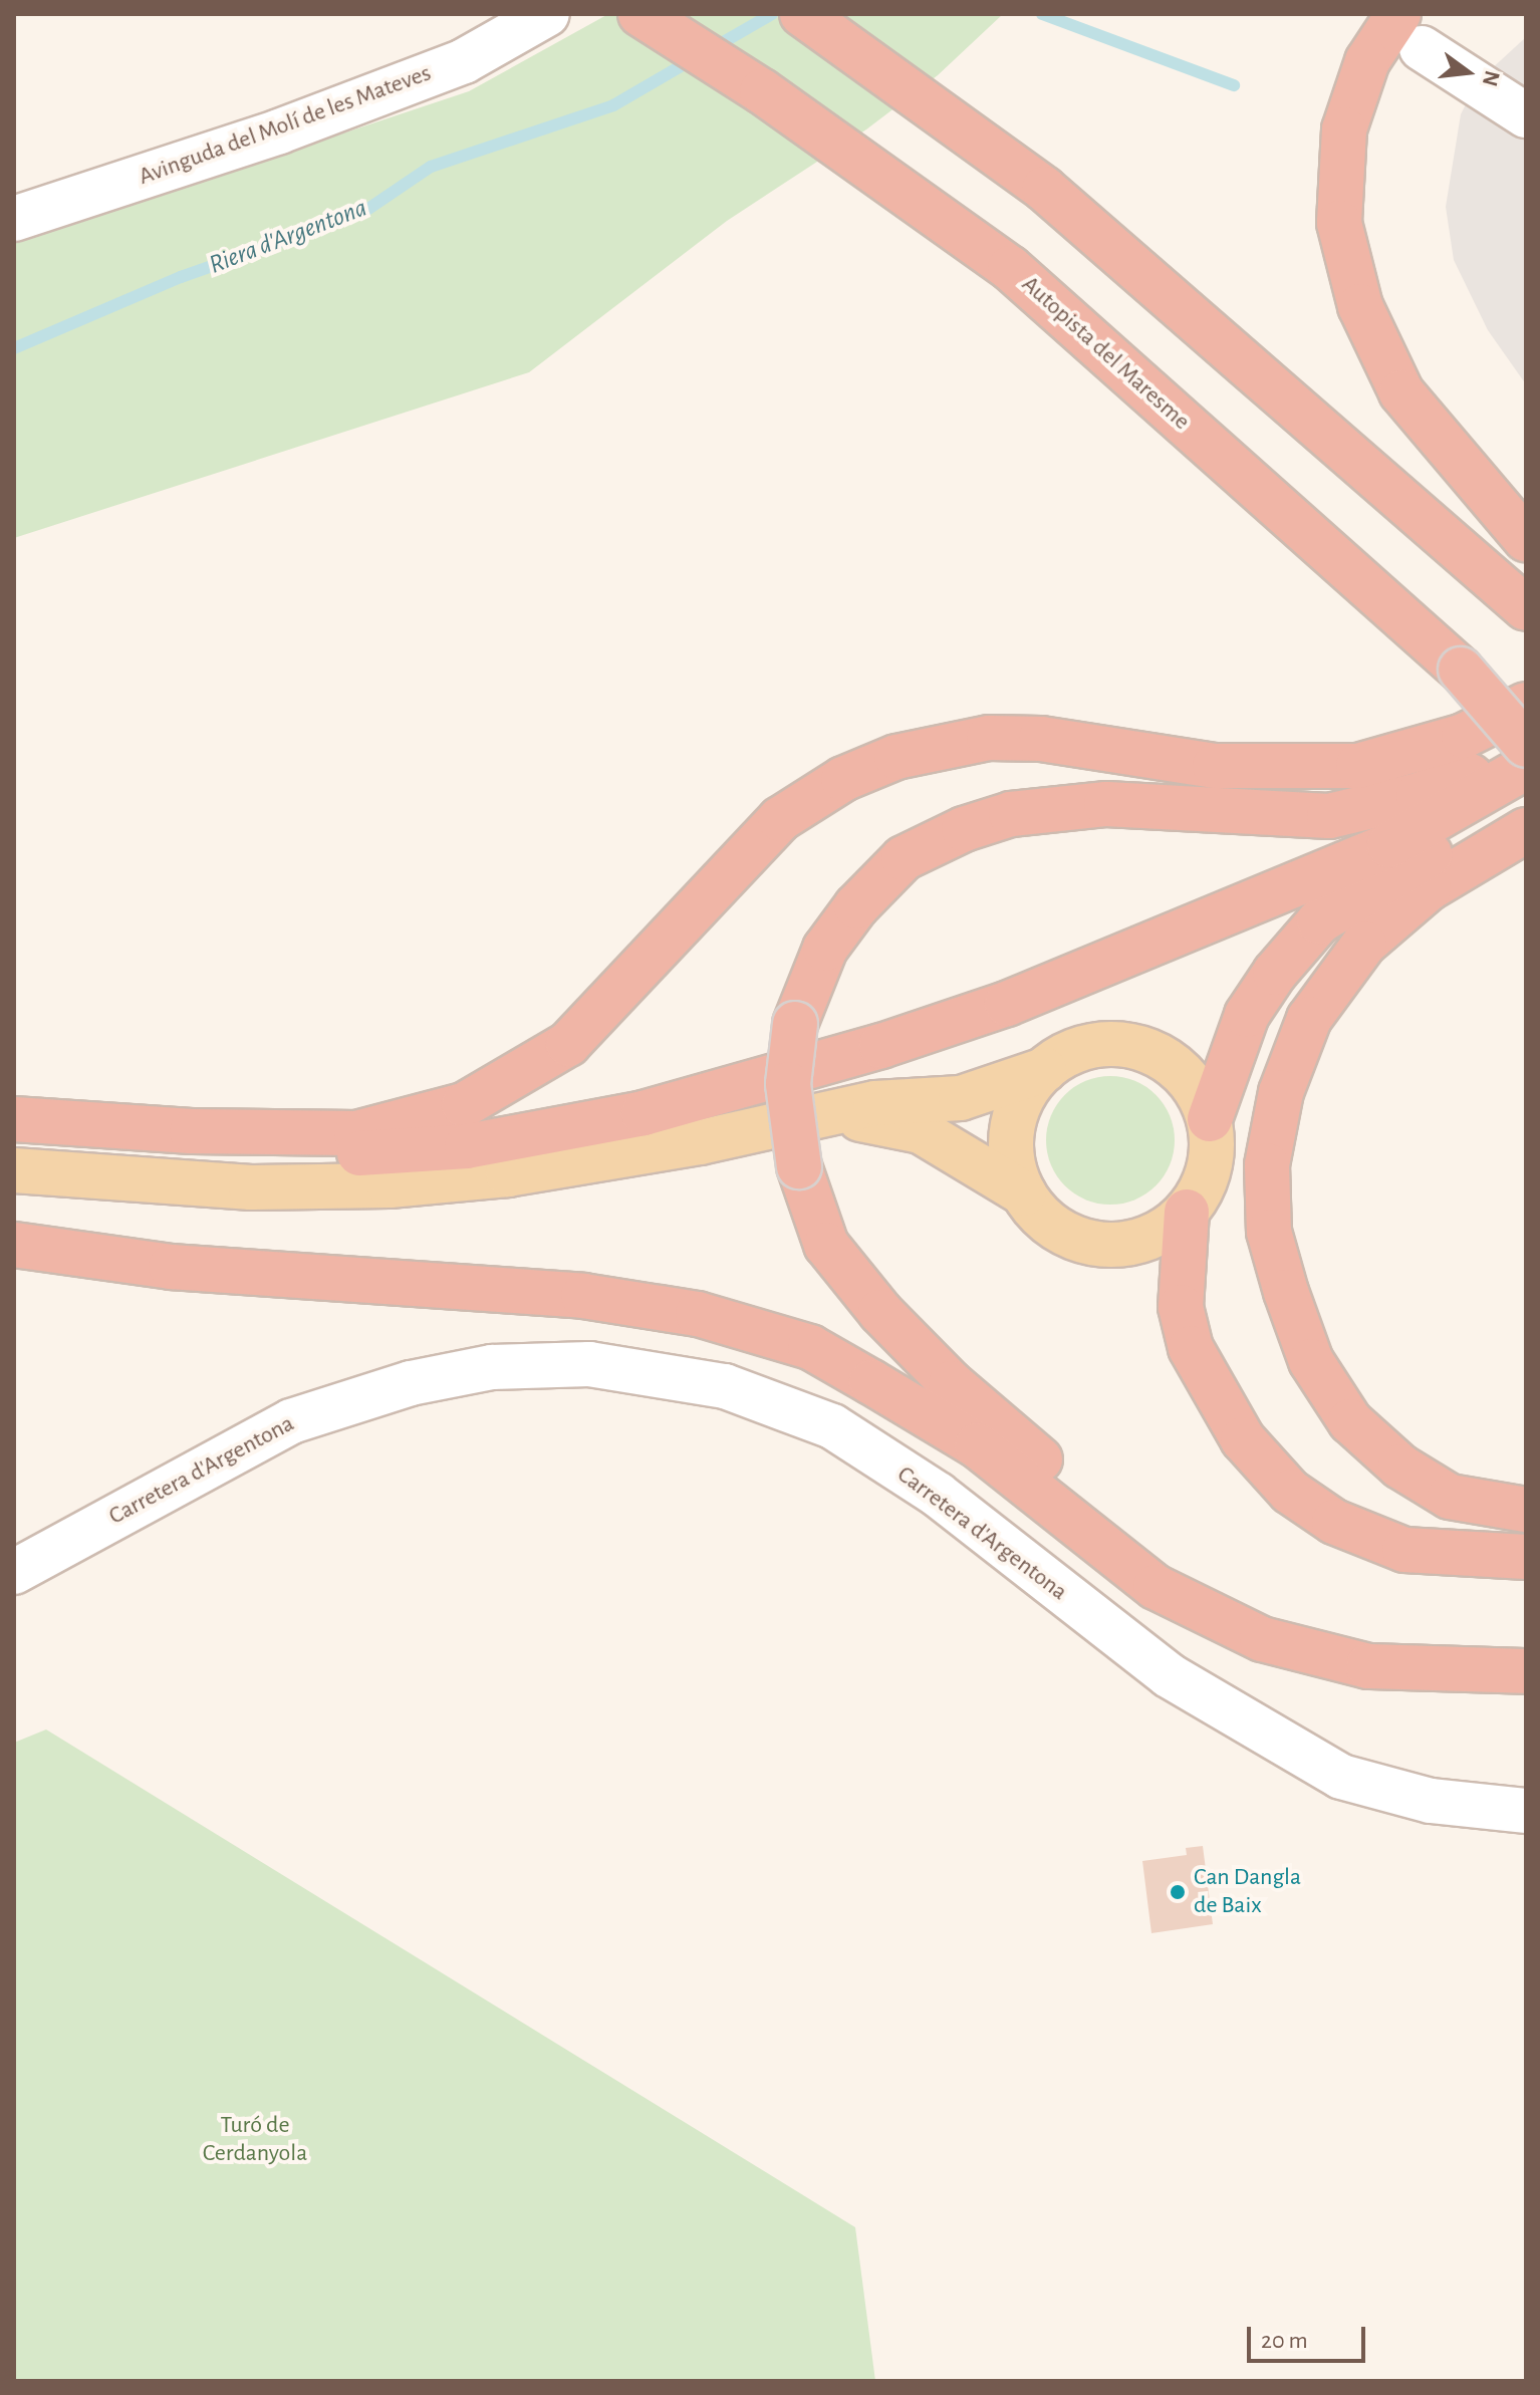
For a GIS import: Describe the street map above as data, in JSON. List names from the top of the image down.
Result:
{
  "streets": {
    "highway": ["Autopista del Maresme"],
    "street": ["Avinguda del Molí de les Mateves", "Carretera d'Argentona"]
  },
  "water": ["Riera d'Argentona"],
  "parks": ["Turó de Cerdanyola"],
  "places": ["Can Dangla de Baix"],
  "scale_bar": "20 m",
  "north": "right"
}
